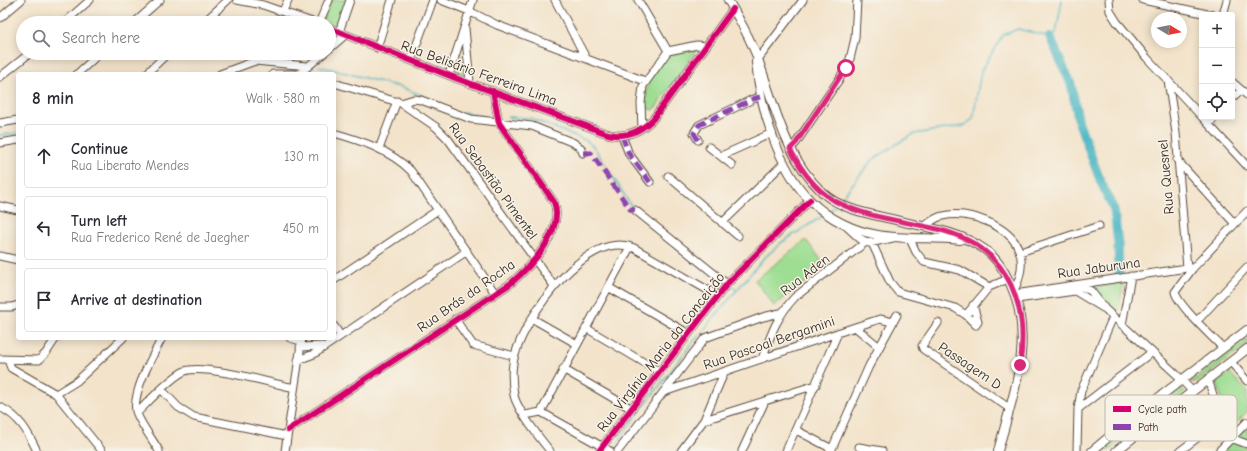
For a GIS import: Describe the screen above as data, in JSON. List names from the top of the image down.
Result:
{
  "streets": {
    "street": [
      "Rua Belisário Ferreira Lima",
      "Rua Quesnel",
      "Rua Sebastião Pimentel",
      "Rua Jaburuna",
      "Rua Aden",
      "Rua Brás da Rocha",
      "Rua Pascoal Bergamini",
      "Rua Virgínia Maria da Conceição",
      "Passagem D"
    ]
  },
  "crossings": [
    ["Rua Belisário Ferreira Lima", "Rua Brás da Rocha"],
    ["Rua Quesnel", "Rua Jaburuna"],
    ["Rua Sebastião Pimentel", "Rua Brás da Rocha"],
    ["Rua Aden", "Rua Pascoal Bergamini"],
    ["Rua Aden", "Rua Virgínia Maria da Conceição"],
    ["Rua Pascoal Bergamini", "Rua Virgínia Maria da Conceição"]
  ],
  "legend": ["Cycle path", "Path"],
  "north": "right",
  "page": {
    "map_buttons": ["+", "−"],
    "search": "Search here",
    "heading": ["8 min", "Walk · 580 m"],
    "list": [
      ["Continue", "Rua Liberato Mendes", "130 m"],
      ["Turn left", "Rua Frederico René de Jaegher", "450 m"],
      "Arrive at destination"
    ]
  }
}
